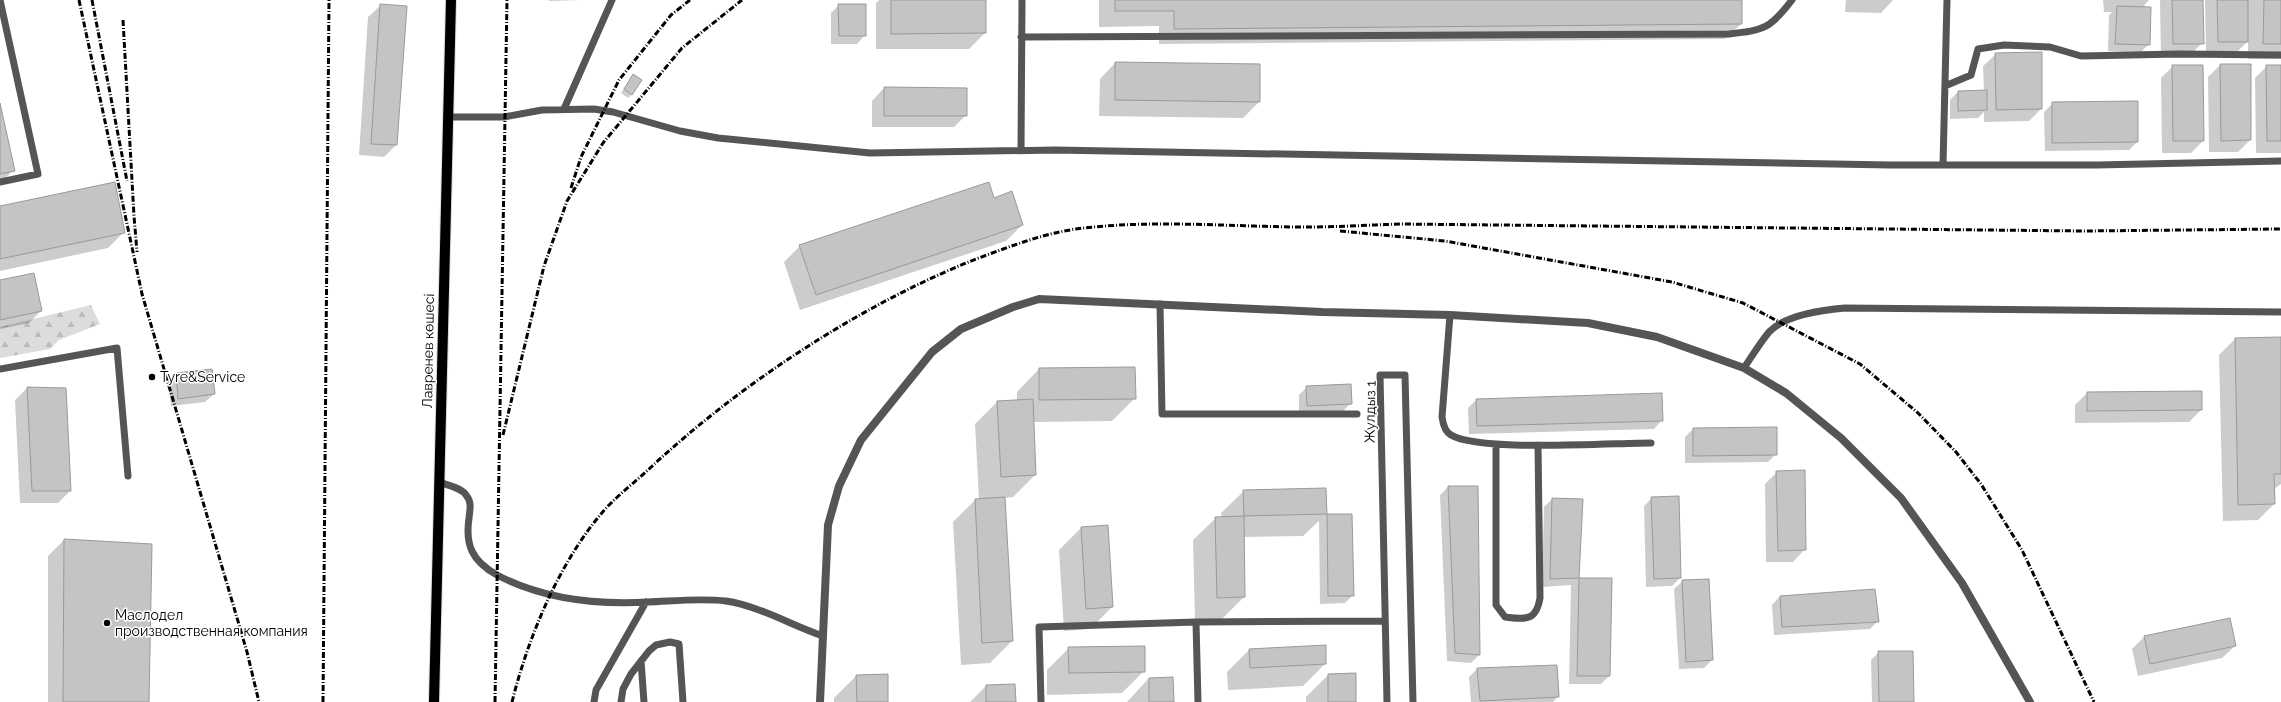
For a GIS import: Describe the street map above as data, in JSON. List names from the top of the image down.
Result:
{
  "streets": {
    "main road": ["Лавренев көшесі"],
    "lane": ["Жулдыз 1"]
  },
  "places": ["Tyre&Service", "Маслодел производственная компания"]
}
